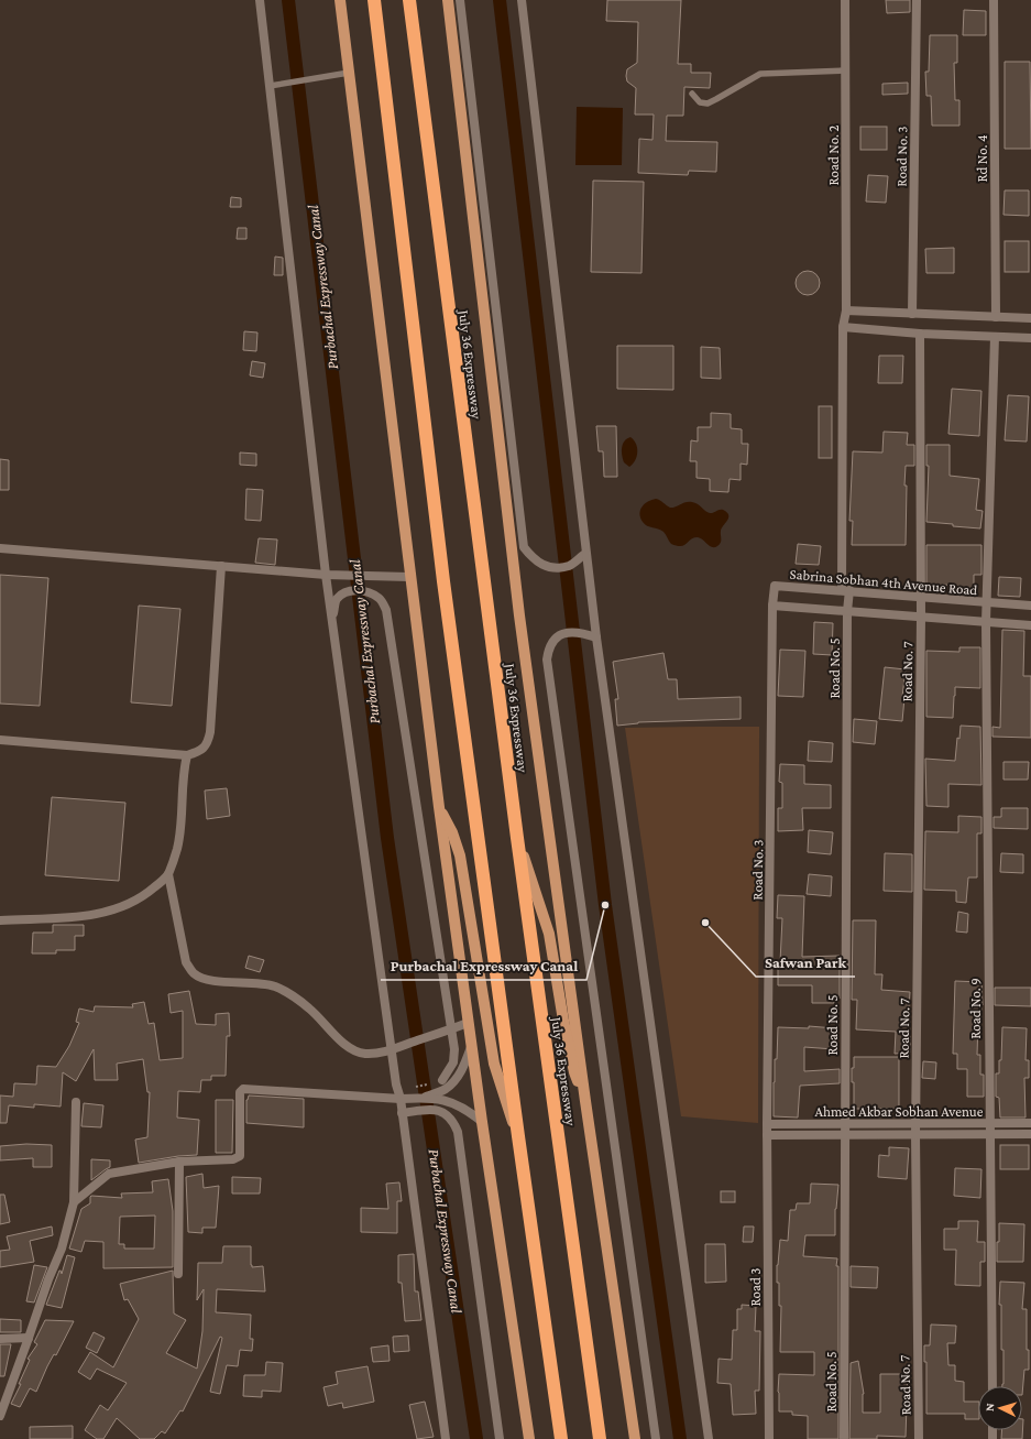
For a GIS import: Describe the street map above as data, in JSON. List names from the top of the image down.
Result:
{
  "streets": {
    "highway": ["July 36 Expressway"],
    "street": [
      "Road No. 2",
      "Road No. 3",
      "Rd No. 4",
      "Sabrina Sobhan 4th Avenue Road",
      "Road No. 5",
      "Road No. 7",
      "Road No. 9",
      "Ahmed Akbar Sobhan Avenue",
      "Road 3"
    ]
  },
  "crossings": [
    ["Road No. 2", "Sabrina Sobhan 4th Avenue Road"],
    ["Road No. 2", "Road No. 5"],
    ["Road No. 3", "Sabrina Sobhan 4th Avenue Road"],
    ["Road No. 3", "Ahmed Akbar Sobhan Avenue"],
    ["Road No. 3", "Road 3"],
    ["Sabrina Sobhan 4th Avenue Road", "Road No. 5"],
    ["Sabrina Sobhan 4th Avenue Road", "Road No. 7"],
    ["Sabrina Sobhan 4th Avenue Road", "Road No. 9"],
    ["Road No. 5", "Ahmed Akbar Sobhan Avenue"],
    ["Road No. 7", "Ahmed Akbar Sobhan Avenue"],
    ["Road No. 9", "Ahmed Akbar Sobhan Avenue"],
    ["Ahmed Akbar Sobhan Avenue", "Road 3"]
  ],
  "water": ["Purbachal Expressway Canal"],
  "places": ["Purbachal Expressway Canal", "Safwan Park"],
  "north": "left"
}
